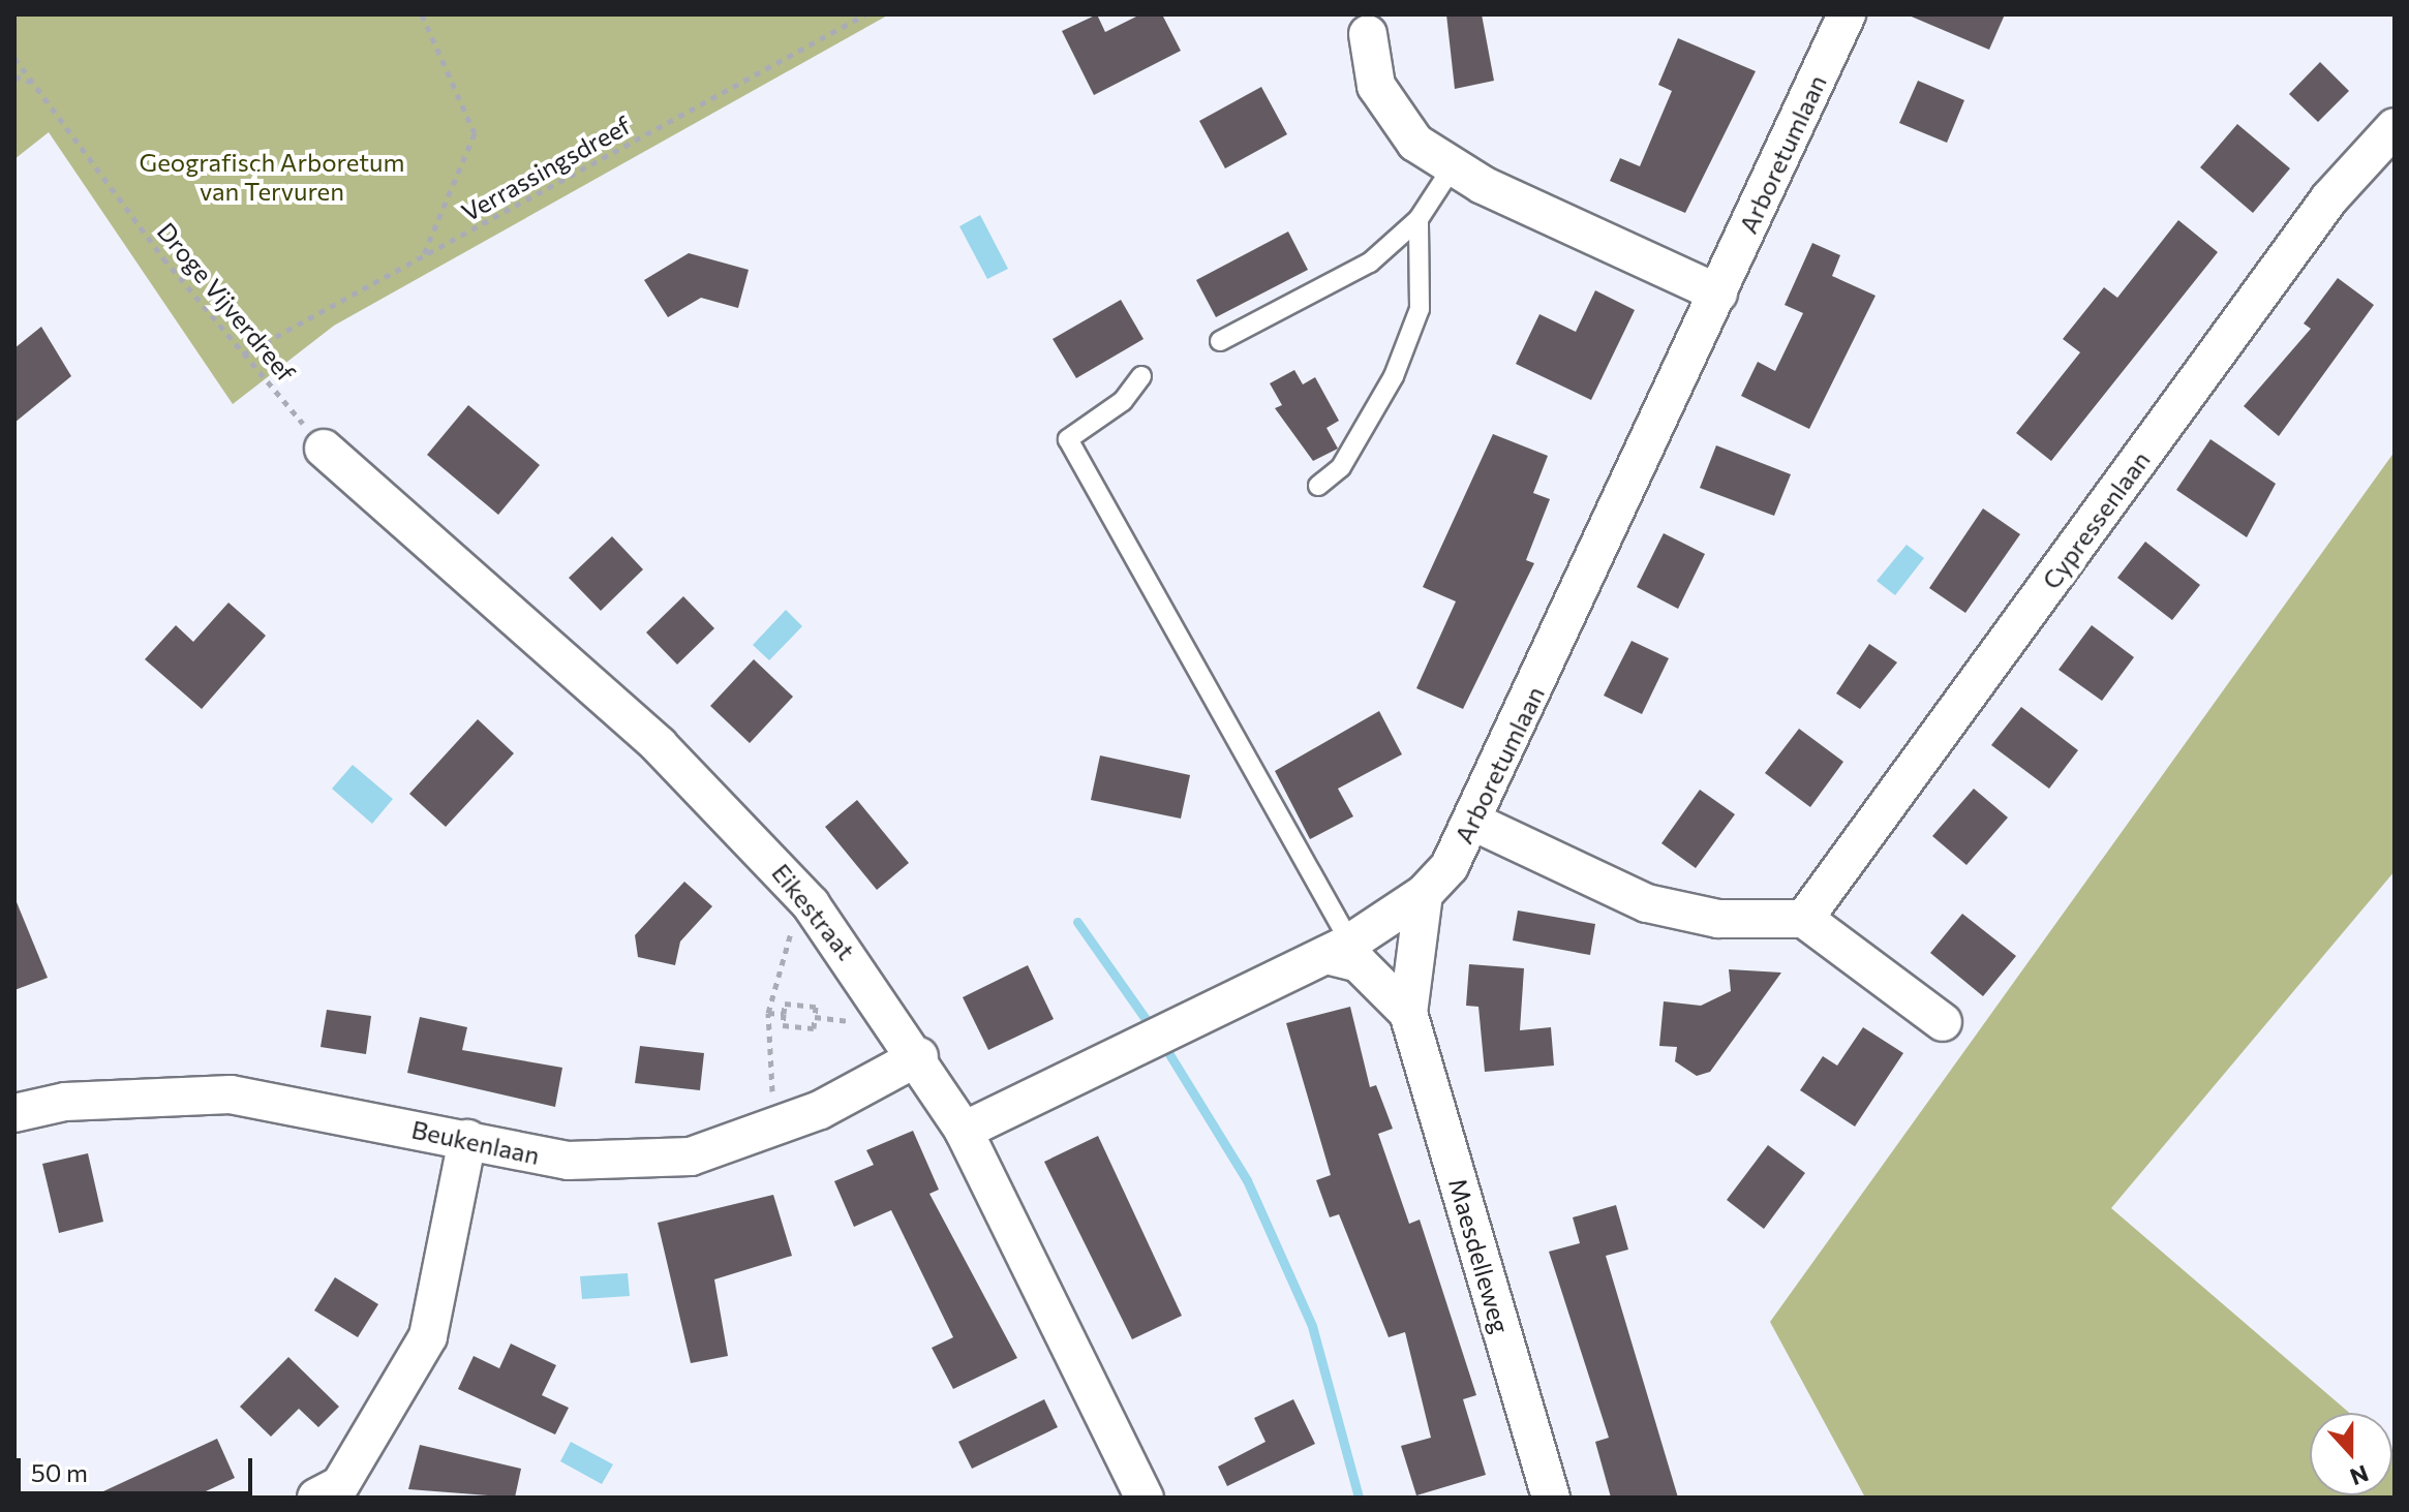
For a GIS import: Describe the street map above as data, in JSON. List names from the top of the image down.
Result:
{
  "streets": {
    "street": [
      "Arboretumlaan",
      "Cypressenlaan",
      "Eikestraat",
      "Beukenlaan",
      "Maesdelleweg"
    ],
    "path": ["Verrassingsdreef", "Droge Vijverdreef"]
  },
  "crossings": [
    ["Arboretumlaan", "Eikestraat"],
    ["Arboretumlaan", "Maesdelleweg"],
    ["Verrassingsdreef", "Droge Vijverdreef"],
    ["Droge Vijverdreef", "Eikestraat"],
    ["Eikestraat", "Beukenlaan"]
  ],
  "parks": ["Geografisch Arboretum van Tervuren"],
  "scale_bar": "50 m",
  "north": "bottom"
}
